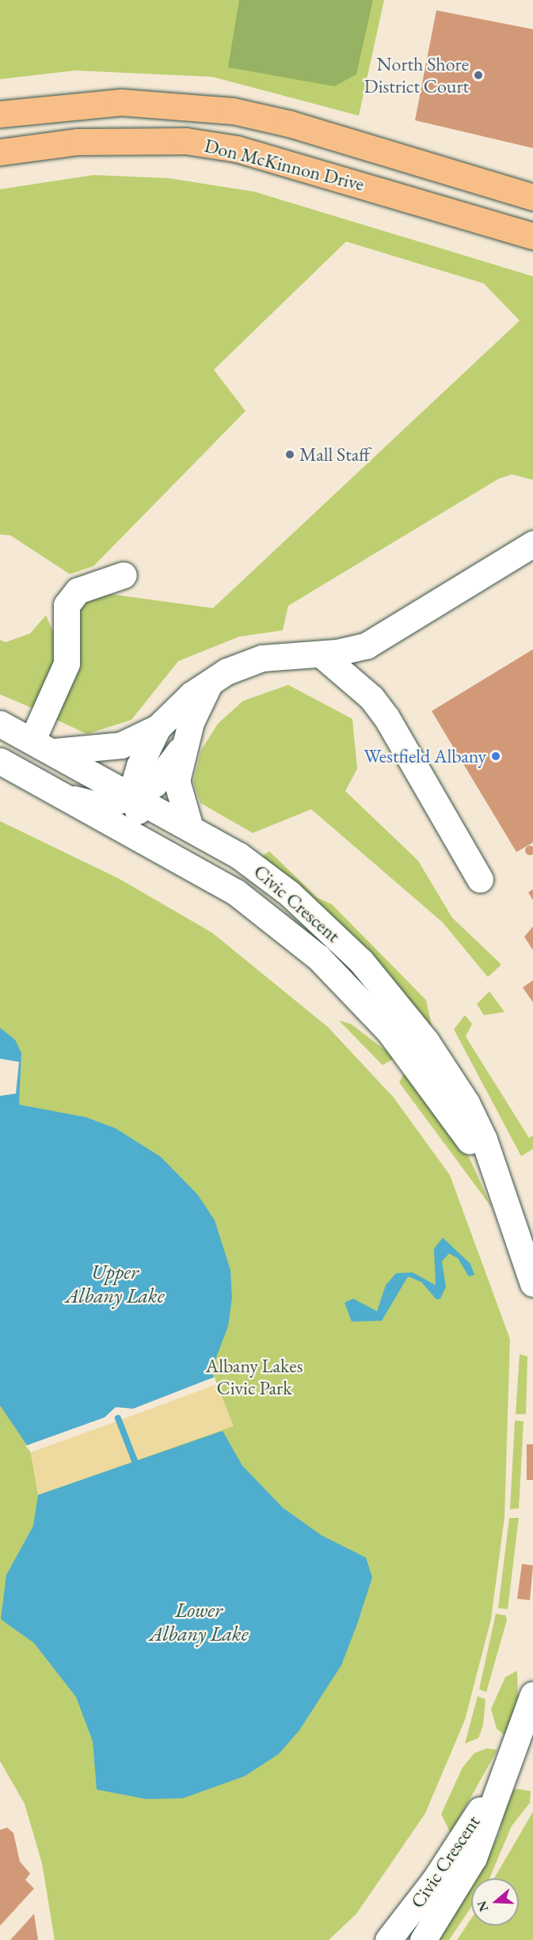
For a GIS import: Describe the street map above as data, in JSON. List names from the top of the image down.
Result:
{
  "streets": {
    "main road": ["Don McKinnon Drive"],
    "street": ["Civic Crescent"]
  },
  "water": ["Upper Albany Lake", "Lower Albany Lake"],
  "parks": ["Albany Lakes Civic Park"],
  "places": ["North Shore District Court", "Mall Staff", "Westfield Albany"],
  "north": "left"
}
